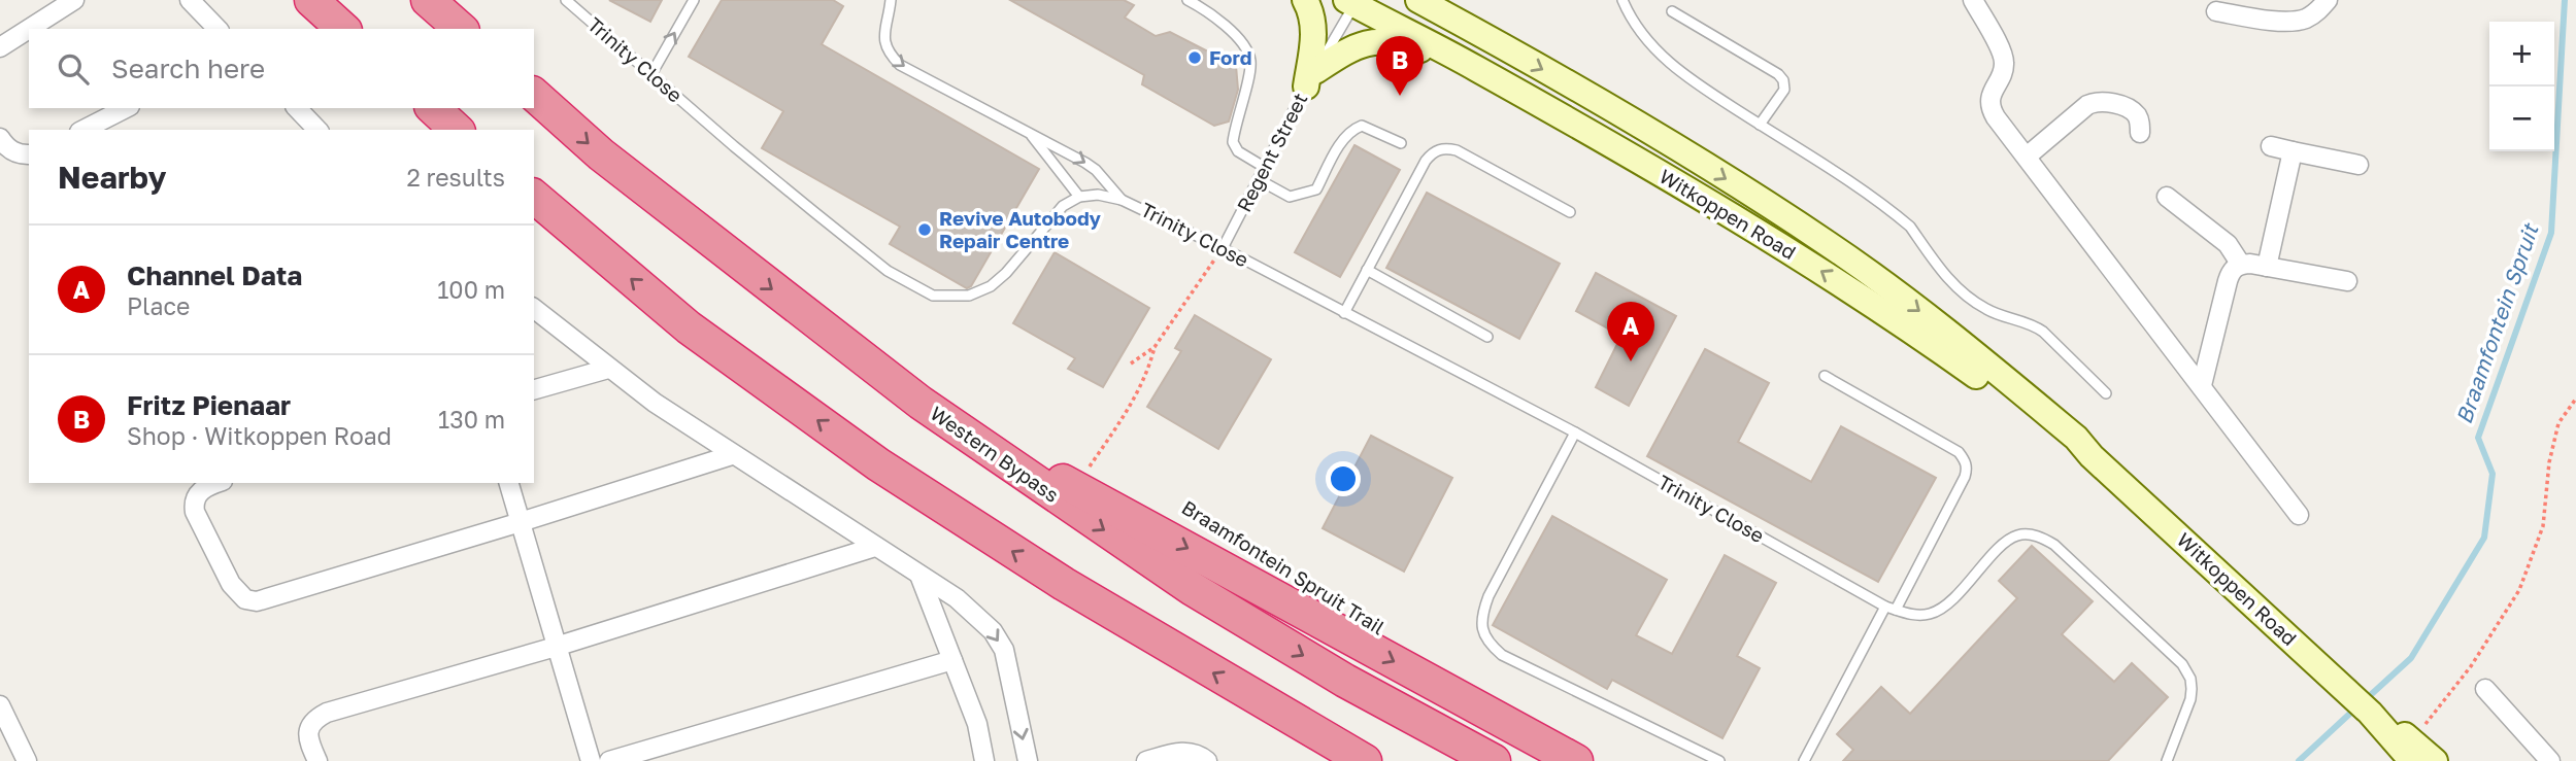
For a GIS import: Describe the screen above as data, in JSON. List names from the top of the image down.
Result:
{
  "streets": {
    "highway": ["Western Bypass"],
    "main road": ["Witkoppen Road"],
    "lane": ["Trinity Close", "Regent Street"]
  },
  "crossings": [
    ["Trinity Close", "Regent Street"],
    ["Regent Street", "Witkoppen Road"]
  ],
  "water": ["Braamfontein Spruit"],
  "places": ["Ford", "Revive Autobody Repair Centre"],
  "page": {
    "map_buttons": ["+", "−"],
    "search": "Search here",
    "pins": ["B", "A"],
    "heading": ["Nearby", "2 results"],
    "list": [
      {
        "mark": "A",
        "name": "Channel Data",
        "note": "Place",
        "value": "100 m"
      },
      {
        "mark": "B",
        "name": "Fritz Pienaar",
        "note": "Shop · Witkoppen Road",
        "value": "130 m"
      }
    ]
  }
}
